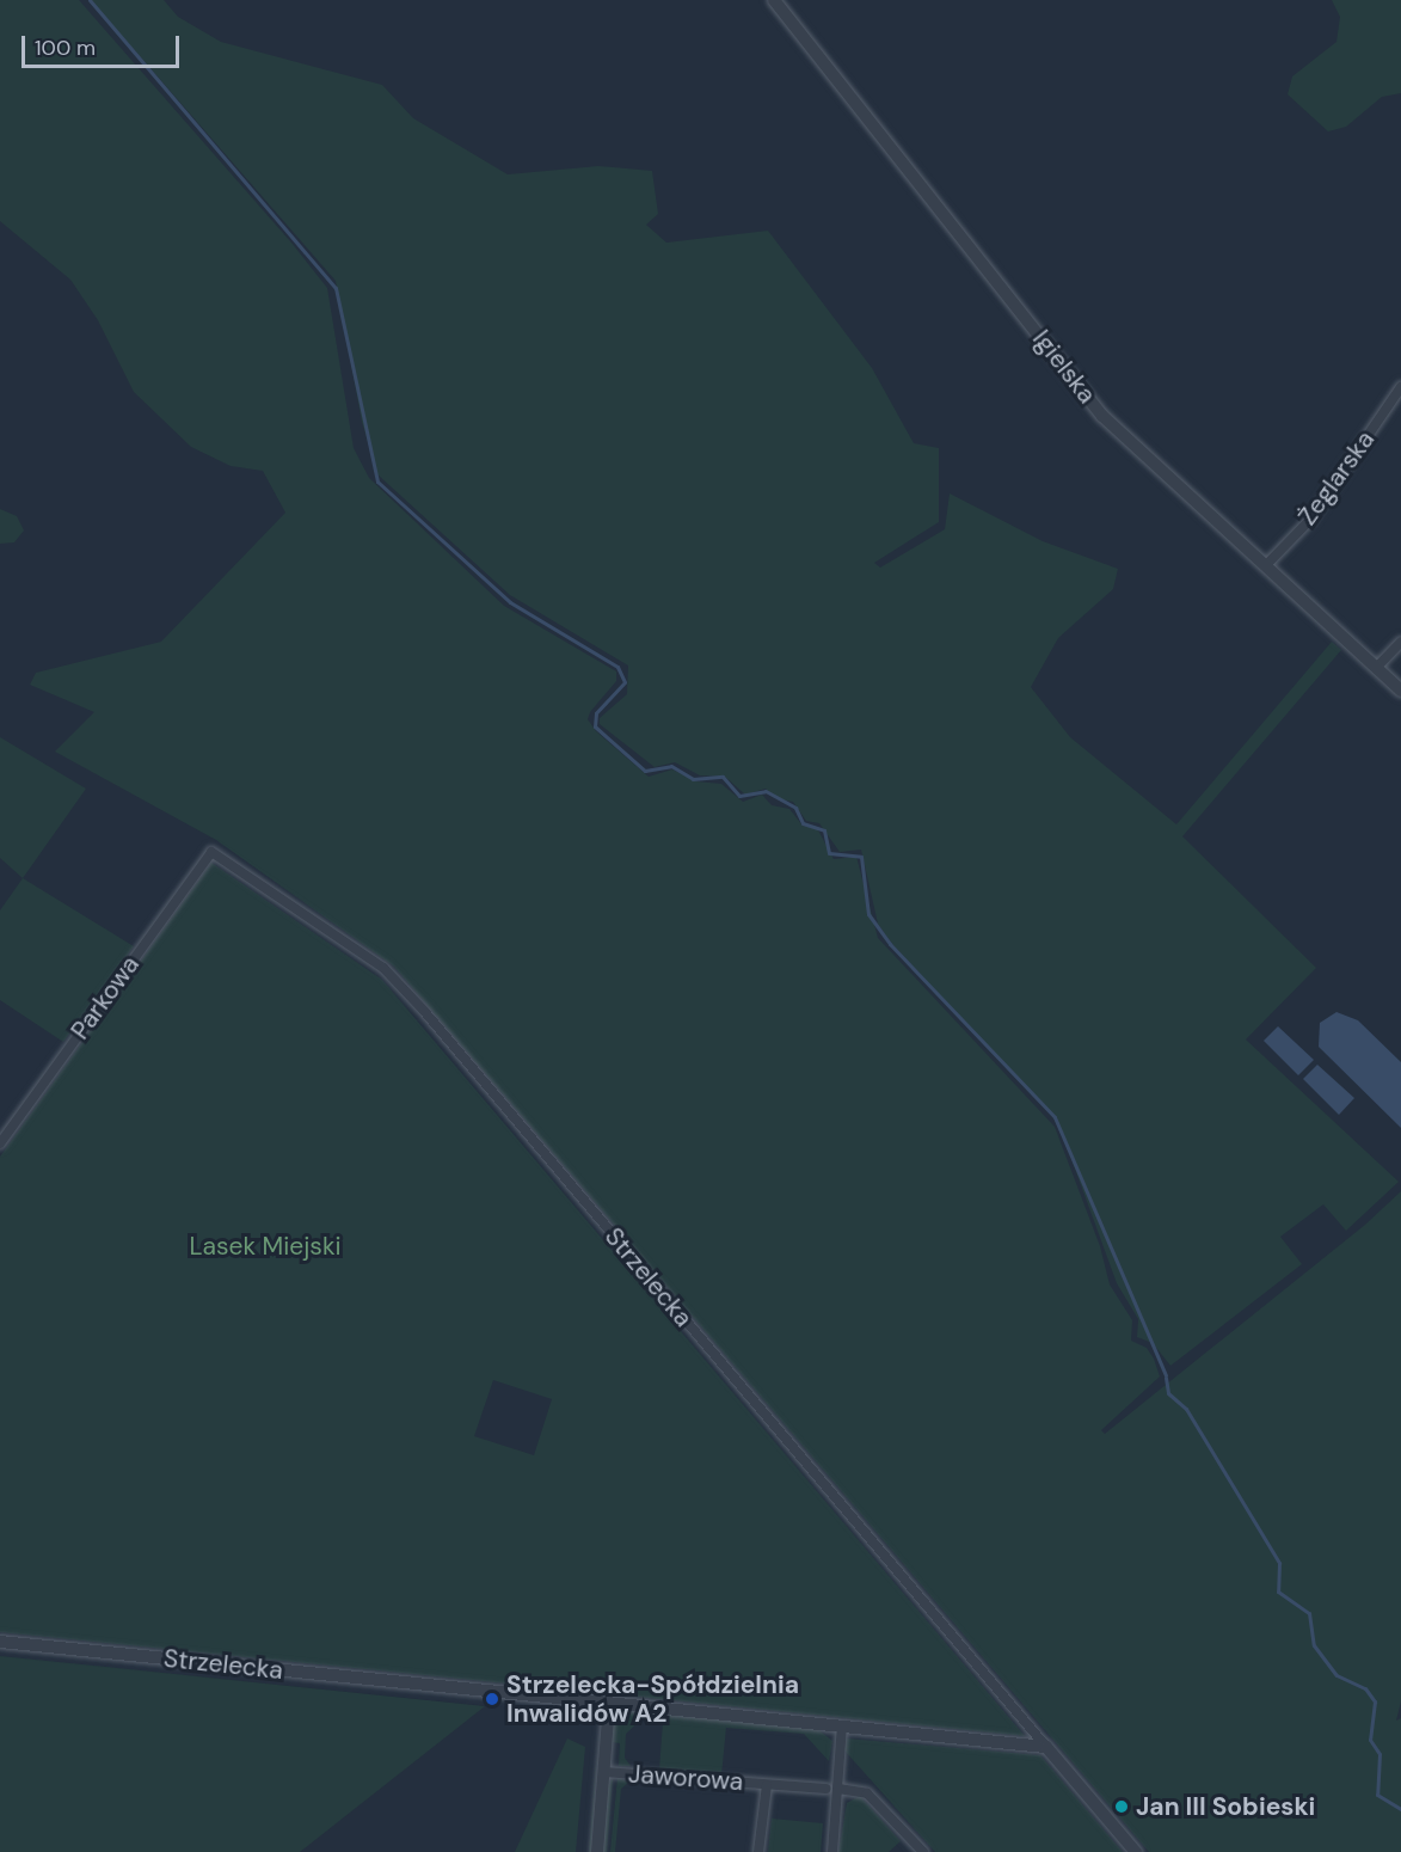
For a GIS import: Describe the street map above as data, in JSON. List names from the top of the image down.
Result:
{
  "streets": {
    "street": [
      "Igielska",
      "Żeglarska",
      "Parkowa",
      "Strzelecka",
      "Jaworowa"
    ]
  },
  "crossings": [
    ["Igielska", "Żeglarska"],
    ["Parkowa", "Strzelecka"]
  ],
  "parks": ["Lasek Miejski"],
  "places": ["Strzelecka-Spółdzielnia Inwalidów A2", "Jan III Sobieski"],
  "scale_bar": "100 m"
}
